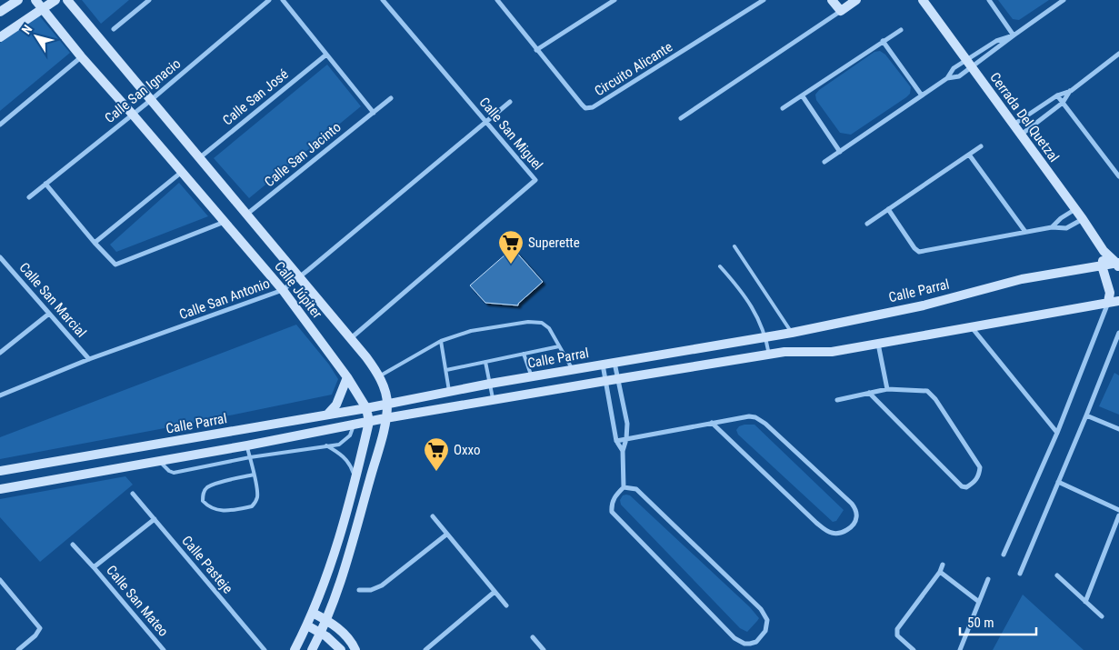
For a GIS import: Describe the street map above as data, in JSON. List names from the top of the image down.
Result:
{
  "streets": {
    "street": [
      "Circuito Alicante",
      "Calle San Ignacio",
      "Calle San José",
      "Cerrada Del Quetzal",
      "Calle San Miguel",
      "Calle San Jacinto",
      "Calle Júpiter",
      "Calle Parral",
      "Calle San Antonio",
      "Calle San Marcial",
      "Calle Pasteje",
      "Calle San Mateo"
    ]
  },
  "crossings": [
    ["Calle San Ignacio", "Calle Júpiter"],
    ["Calle San José", "Calle Júpiter"],
    ["Cerrada Del Quetzal", "Calle Parral"],
    ["Calle San Miguel", "Calle Júpiter"],
    ["Calle San Miguel", "Calle San Antonio"],
    ["Calle San Jacinto", "Calle Júpiter"],
    ["Calle Júpiter", "Calle Parral"],
    ["Calle Júpiter", "Calle San Antonio"],
    ["Calle San Antonio", "Calle San Marcial"]
  ],
  "places": {
    "supermarket": ["Superette", "Oxxo"]
  },
  "scale_bar": "50 m",
  "north": "top left"
}
